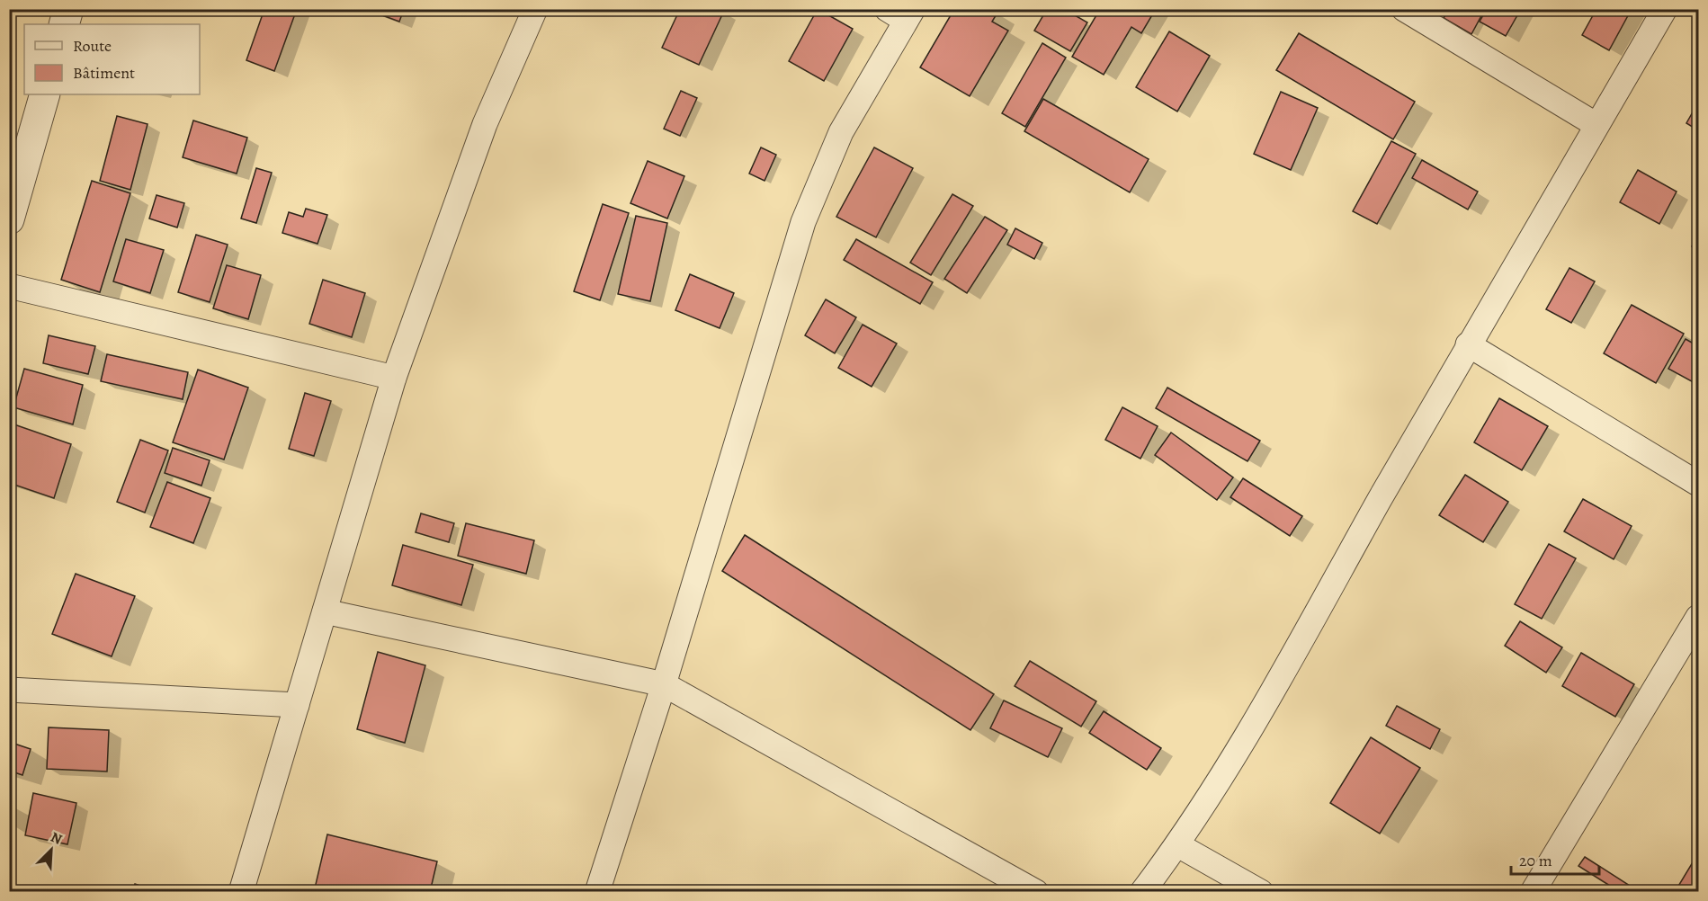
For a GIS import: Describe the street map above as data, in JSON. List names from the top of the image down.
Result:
{
  "legend": ["Route", "Bâtiment"],
  "scale_bar": "20 m",
  "north": "top right"
}
